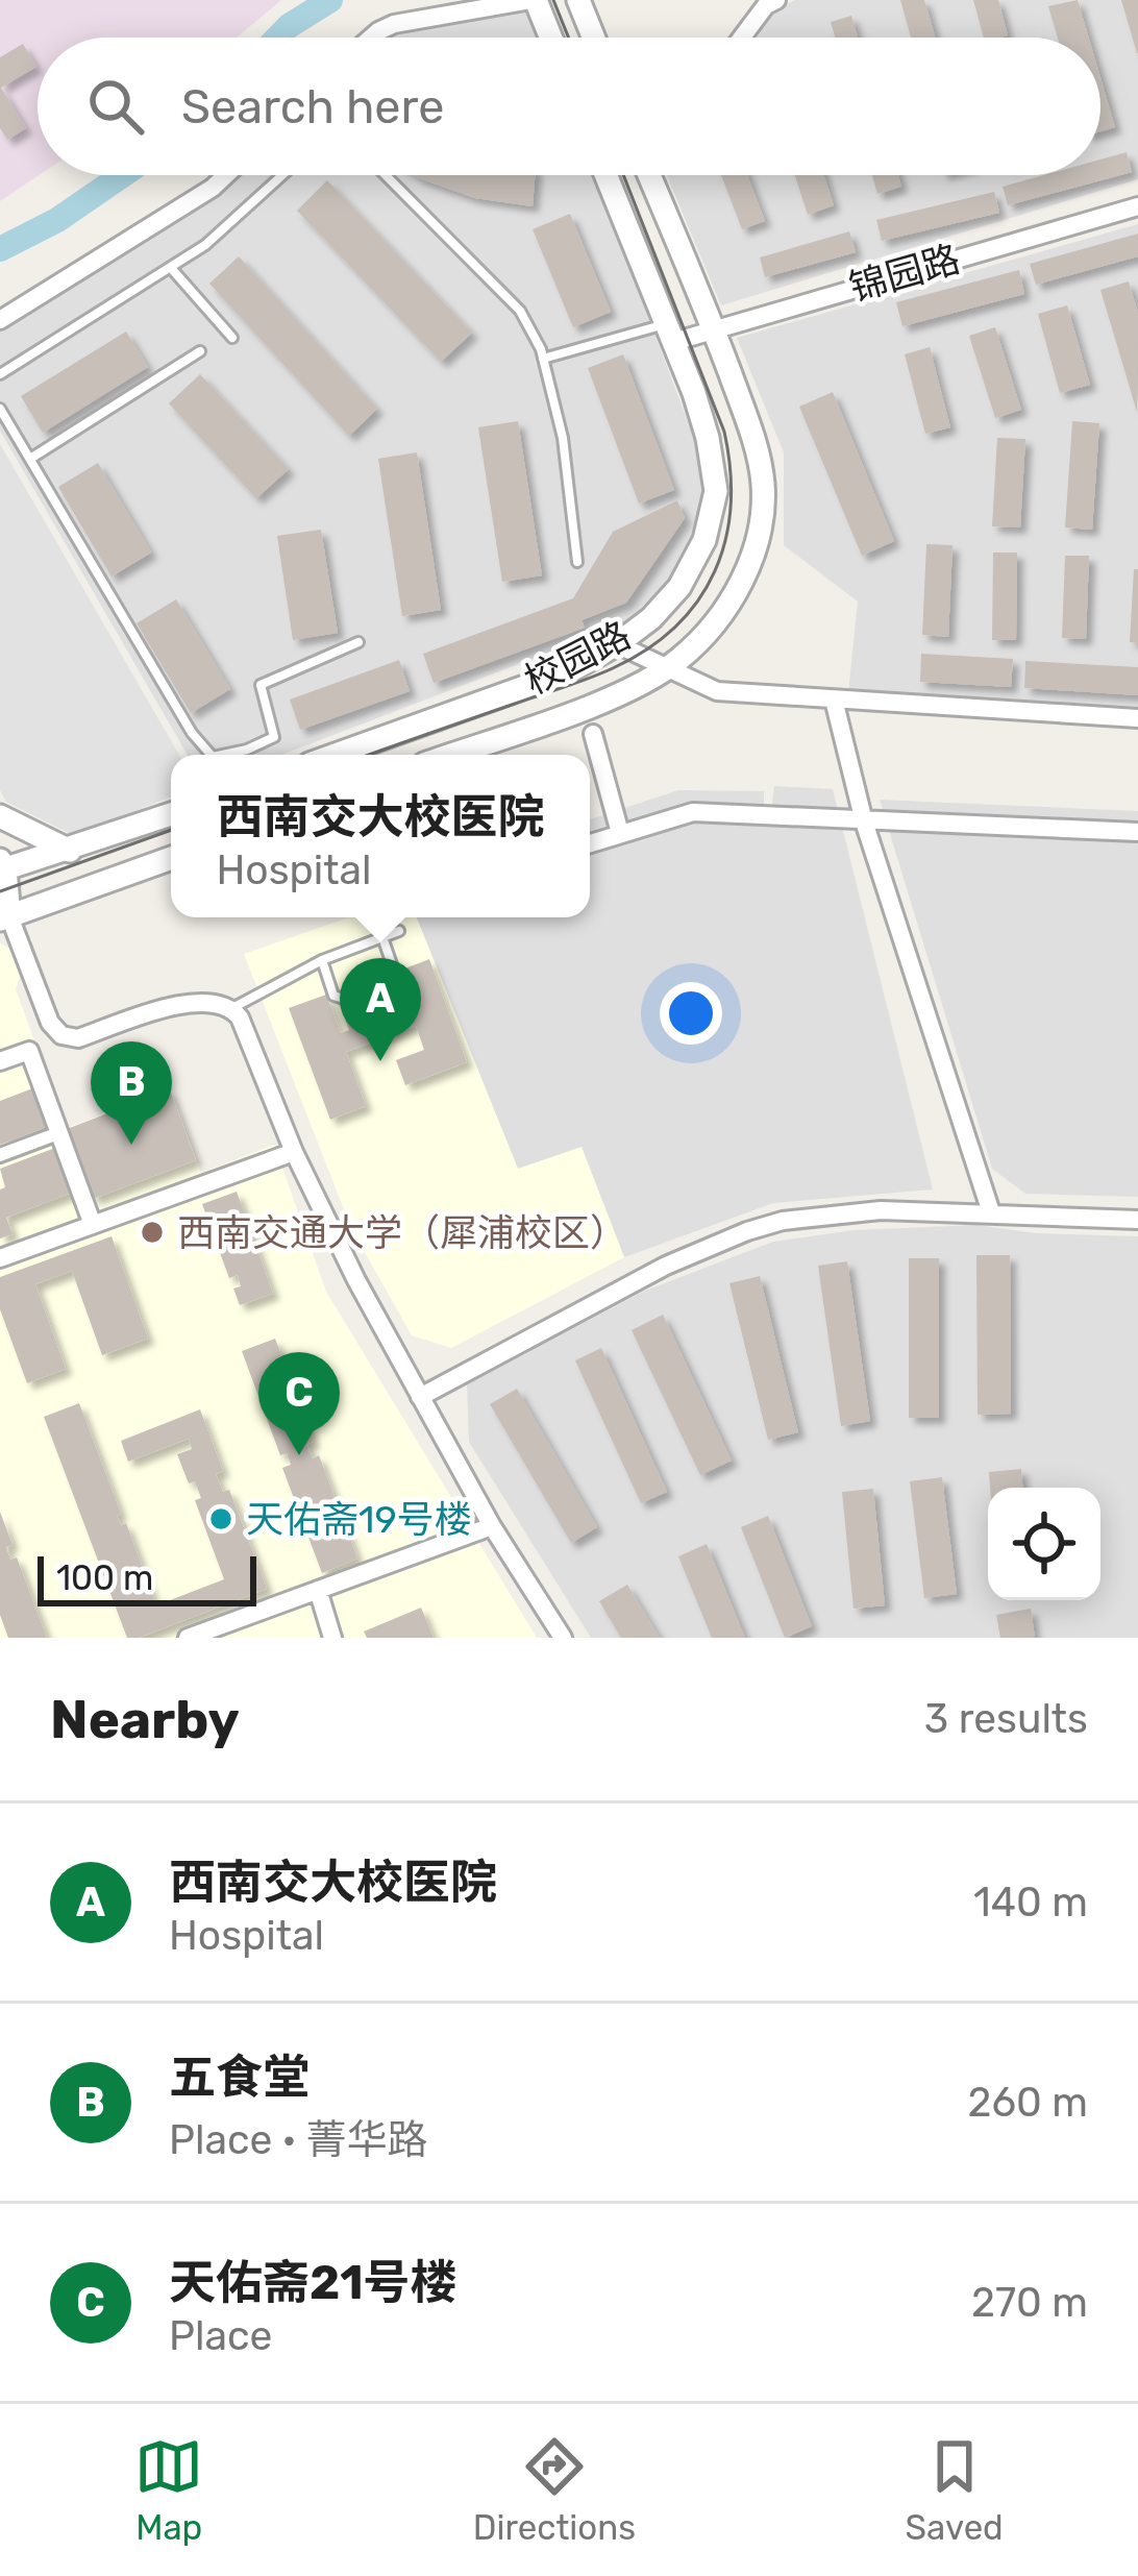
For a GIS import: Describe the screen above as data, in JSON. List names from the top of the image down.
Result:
{
  "streets": {
    "street": ["锦园路", "校园路"]
  },
  "crossings": [
    ["锦园路", "校园路"]
  ],
  "places": ["西南交通大学（犀浦校区）", "天佑斋19号楼"],
  "scale_bar": "100 m",
  "page": {
    "search": "Search here",
    "popup": ["西南交大校医院", "Hospital"],
    "pins": ["A", "B", "C"],
    "scale": "100 m",
    "heading": ["Nearby", "3 results"],
    "list": [
      {
        "mark": "A",
        "name": "西南交大校医院",
        "note": "Hospital",
        "value": "140 m"
      },
      {
        "mark": "B",
        "name": "五食堂",
        "note": "Place · 菁华路",
        "value": "260 m"
      },
      {
        "mark": "C",
        "name": "天佑斋21号楼",
        "note": "Place",
        "value": "270 m"
      }
    ],
    "nav": ["Map", "Directions", "Saved"]
  }
}
